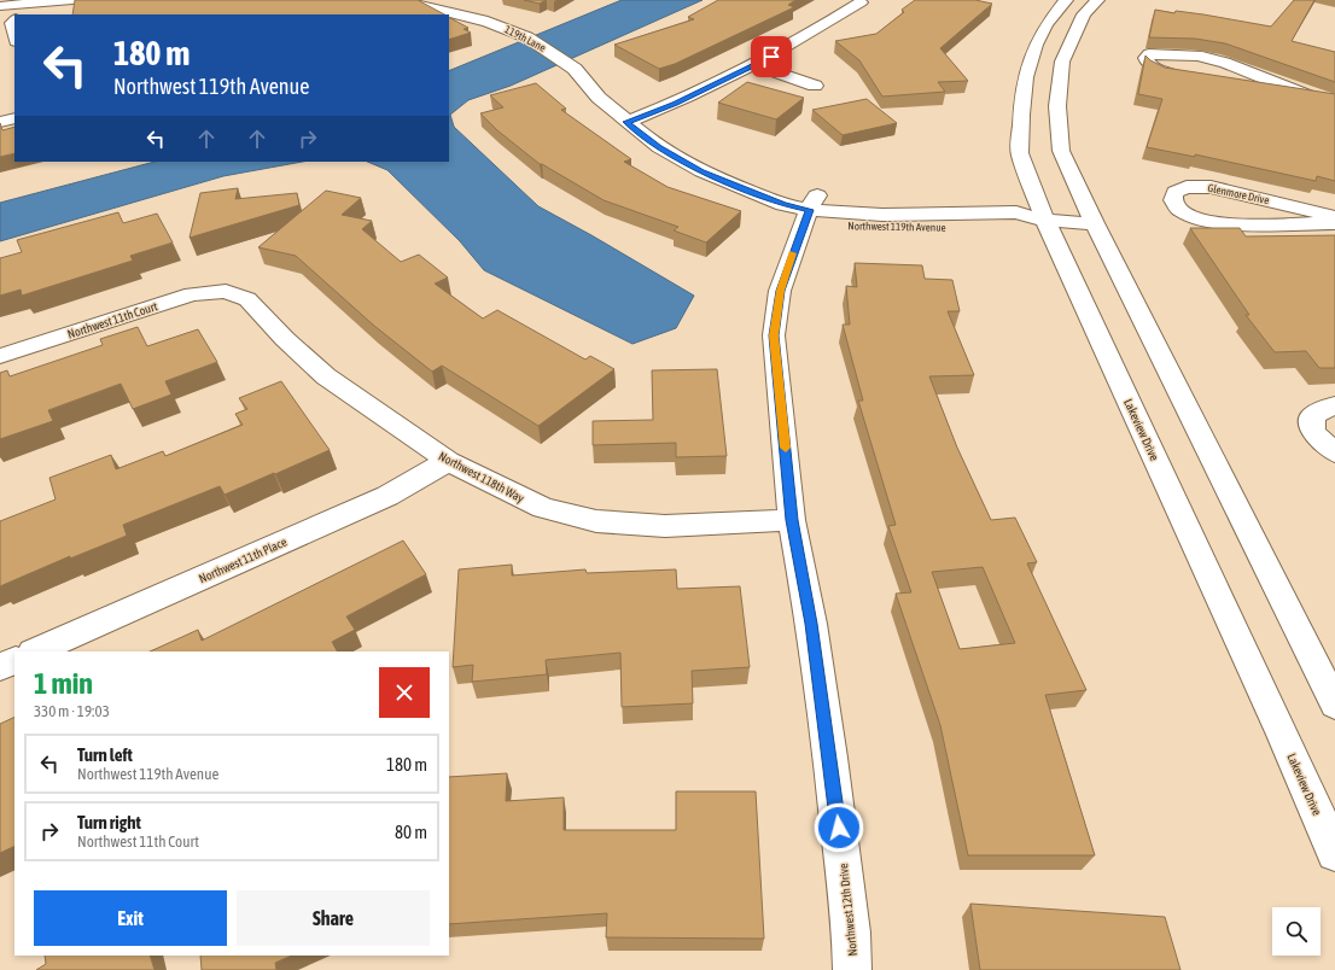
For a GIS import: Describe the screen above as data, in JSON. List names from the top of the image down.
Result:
{
  "streets": {
    "street": [
      "119th Lane",
      "Glenmore Drive",
      "Northwest 119th Avenue",
      "Northwest 11th Court",
      "Lakeview Drive",
      "Northwest 118th Way",
      "Northwest 11th Place",
      "Northwest 12th Drive"
    ]
  },
  "crossings": [
    ["119th Lane", "Northwest 119th Avenue"],
    ["Northwest 119th Avenue", "Lakeview Drive"],
    ["Northwest 119th Avenue", "Northwest 12th Drive"],
    ["Northwest 11th Court", "Northwest 118th Way"],
    ["Northwest 118th Way", "Northwest 11th Place"],
    ["Northwest 118th Way", "Northwest 12th Drive"]
  ],
  "page": {
    "turn": ["180 m", "Northwest 119th Avenue"],
    "heading": ["1 min", "330 m · 19:03"],
    "list": [
      {
        "name": "Turn left",
        "note": "Northwest 119th Avenue",
        "value": "180 m"
      },
      {
        "name": "Turn right",
        "note": "Northwest 11th Court",
        "value": "80 m"
      }
    ],
    "buttons": ["Exit", "Share"]
  }
}
